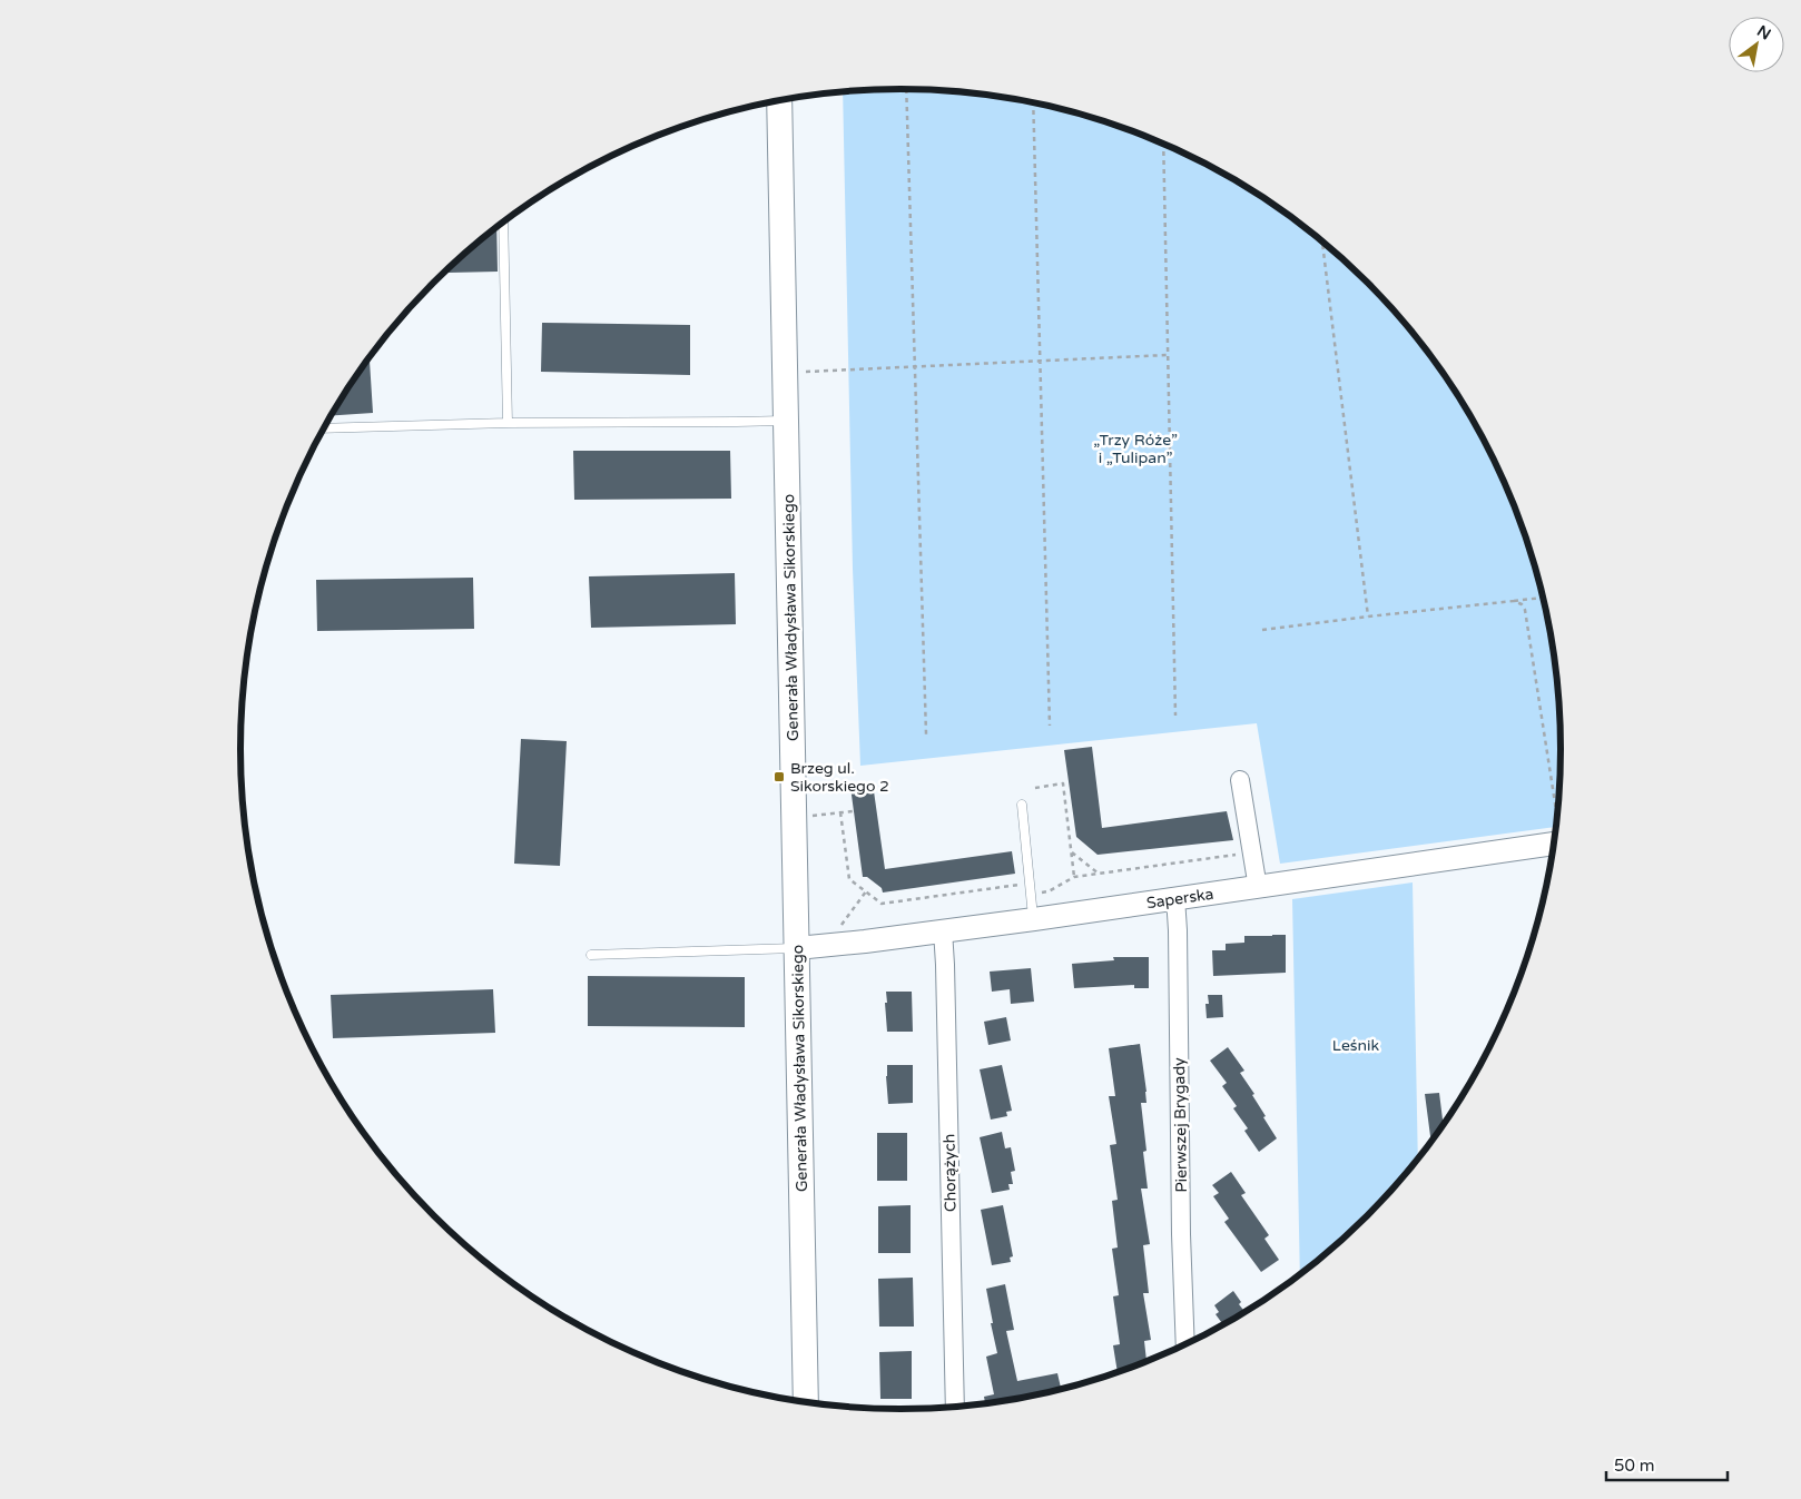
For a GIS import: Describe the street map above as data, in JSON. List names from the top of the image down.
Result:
{
  "streets": {
    "main road": ["Generała Władysława Sikorskiego"],
    "street": ["Saperska", "Pierwszej Brygady", "Chorążych"]
  },
  "crossings": [
    ["Generała Władysława Sikorskiego", "Saperska"],
    ["Saperska", "Pierwszej Brygady"],
    ["Saperska", "Chorążych"]
  ],
  "parks": ["„Trzy Róże” i „Tulipan”", "Leśnik"],
  "places": {
    "transit": ["Brzeg ul. Sikorskiego 2"]
  },
  "scale_bar": "50 m",
  "north": "top right"
}
